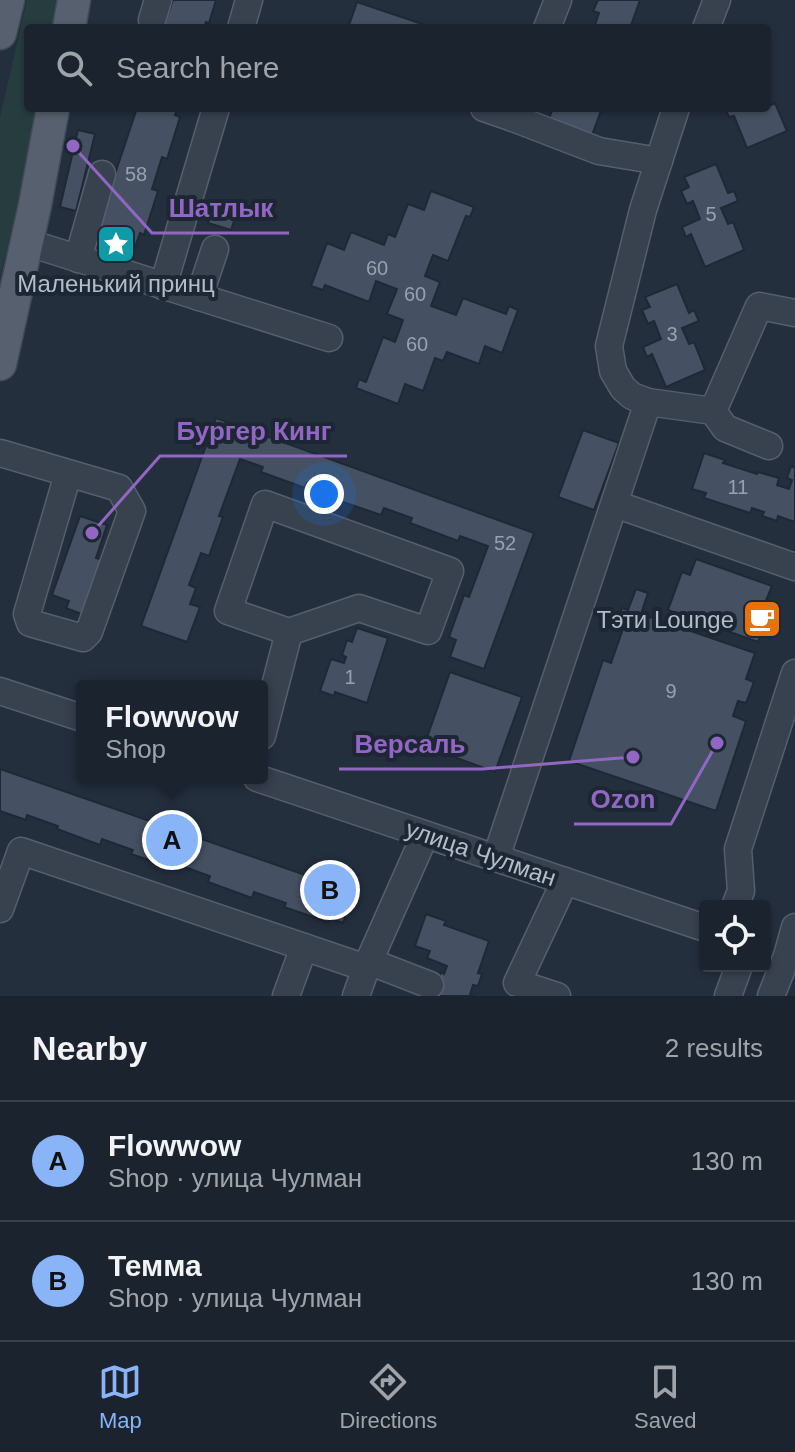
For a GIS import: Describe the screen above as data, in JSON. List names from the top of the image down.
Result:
{
  "streets": {
    "street": ["улица Чулман"]
  },
  "places": {
    "other": [
      "Шатлык",
      "Бургер Кинг",
      "Ozon",
      "Версаль"
    ],
    "place": ["Маленький принц"],
    "cafe": ["Тэти Lounge"]
  },
  "house_numbers": [
    "58",
    "5",
    "60",
    "60",
    "3",
    "60",
    "11",
    "52",
    "1",
    "9"
  ],
  "page": {
    "search": "Search here",
    "popup": ["Flowwow", "Shop"],
    "pins": ["A", "B"],
    "heading": ["Nearby", "2 results"],
    "list": [
      {
        "mark": "A",
        "name": "Flowwow",
        "note": "Shop · улица Чулман",
        "value": "130 m"
      },
      {
        "mark": "B",
        "name": "Темма",
        "note": "Shop · улица Чулман",
        "value": "130 m"
      }
    ],
    "nav": ["Map", "Directions", "Saved"]
  }
}
